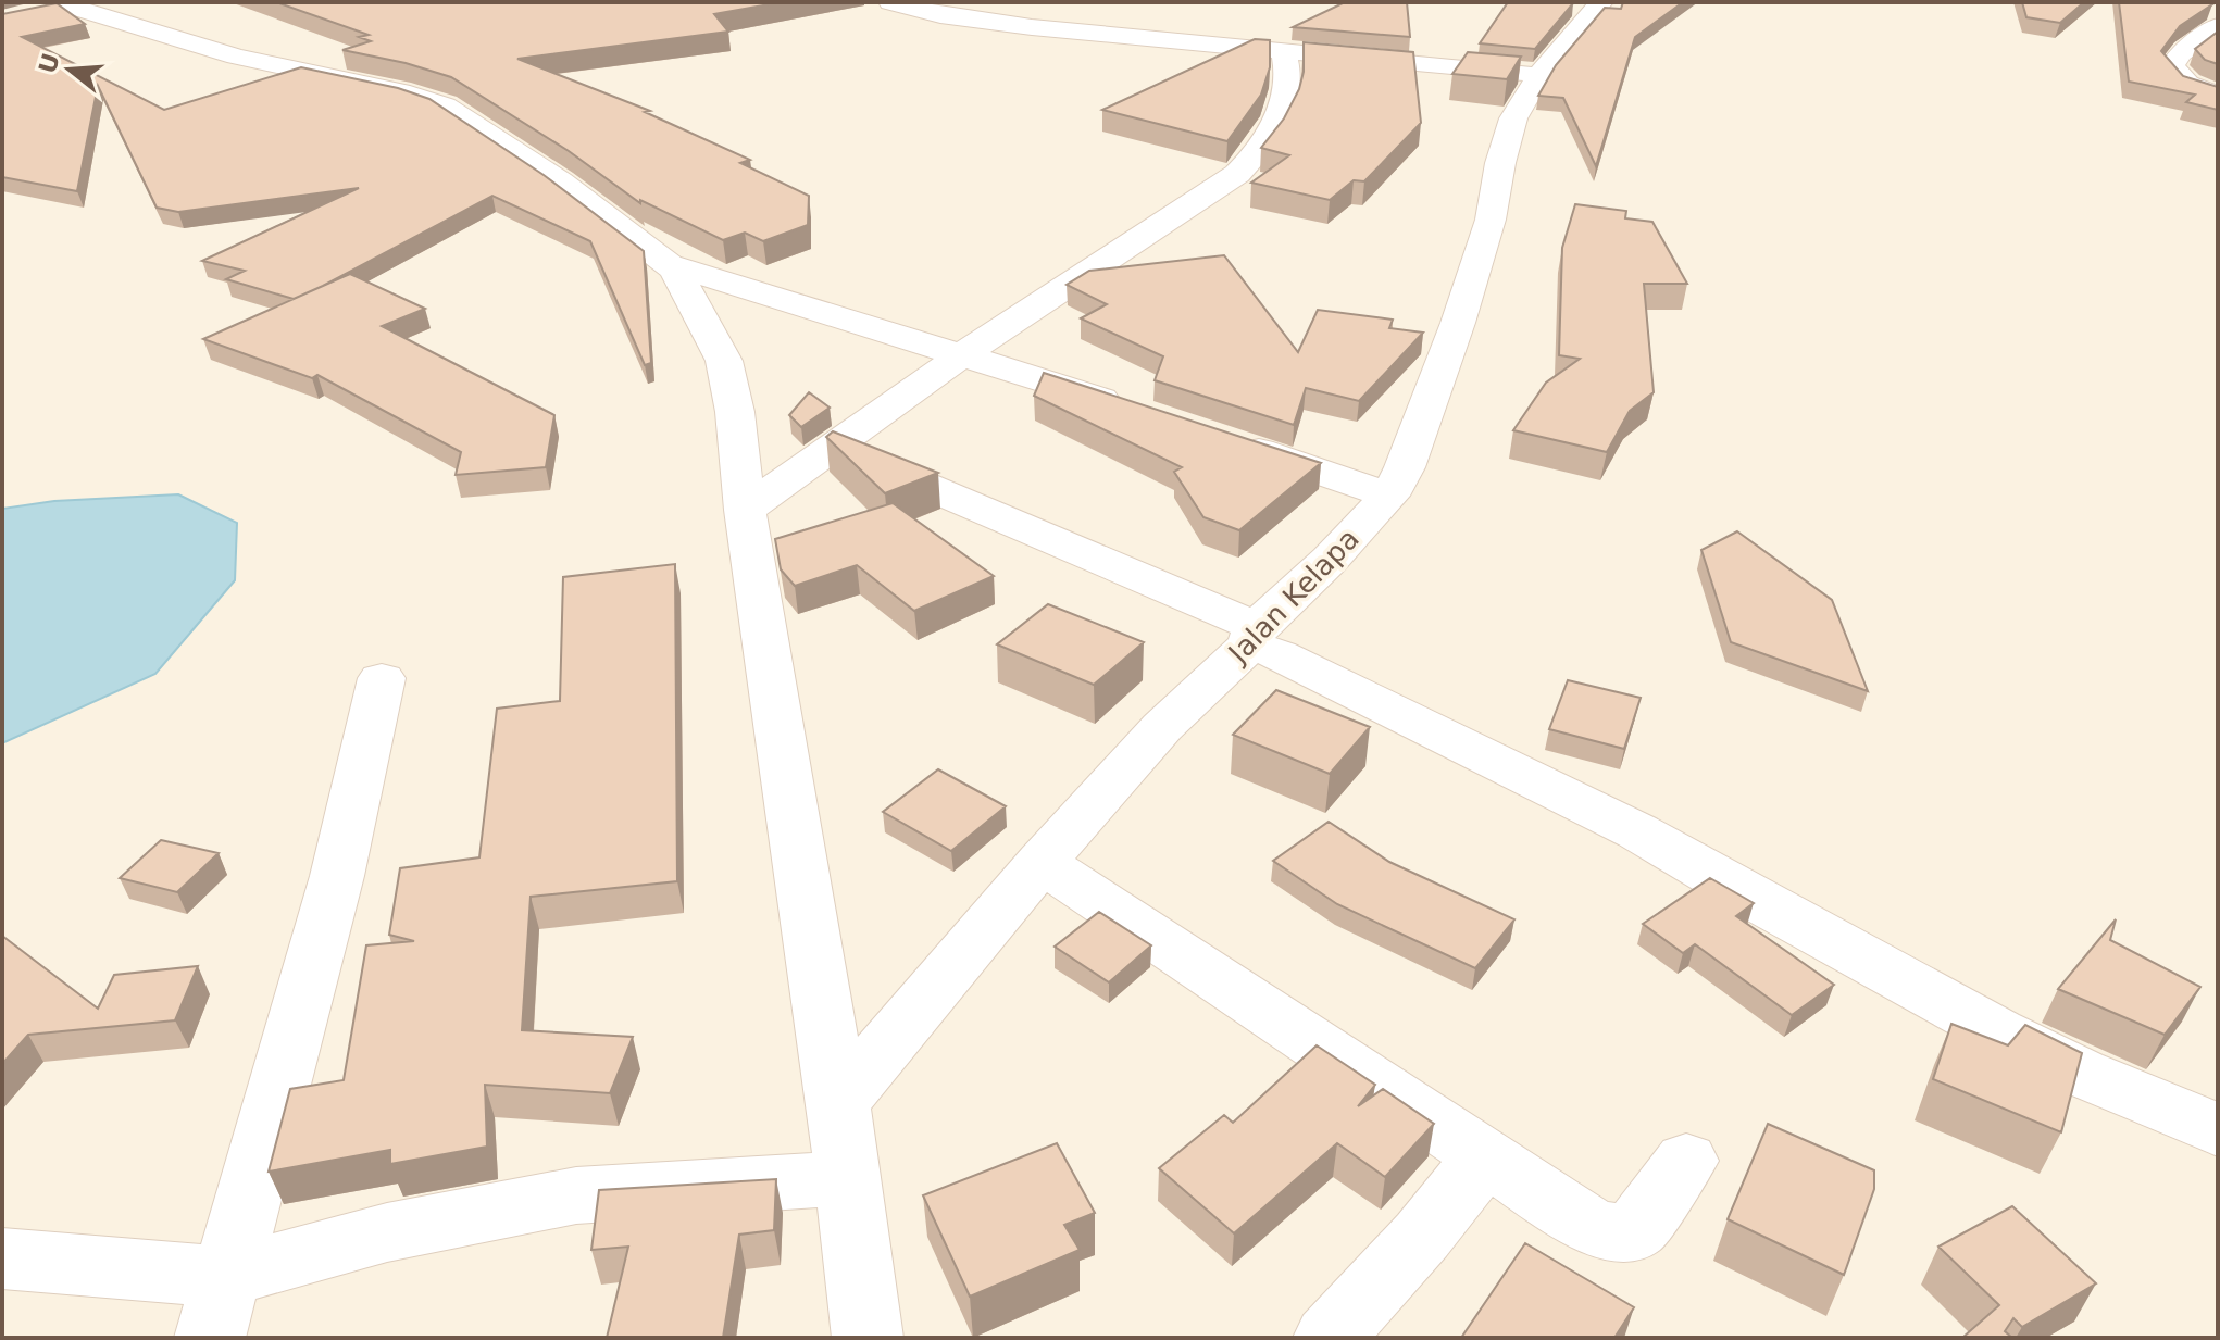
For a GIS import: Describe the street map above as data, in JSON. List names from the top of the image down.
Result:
{
  "streets": {
    "street": ["Jalan Kelapa"]
  },
  "north": "left"
}
